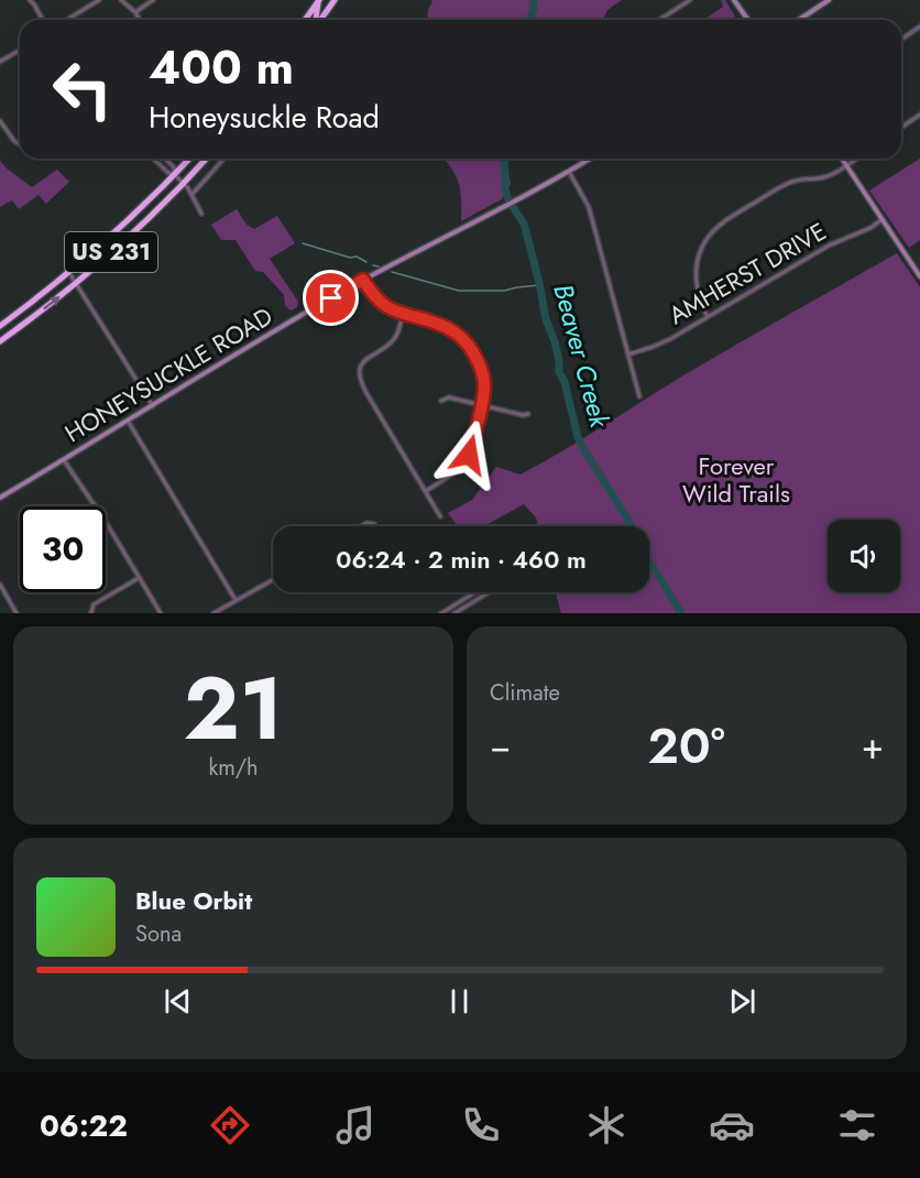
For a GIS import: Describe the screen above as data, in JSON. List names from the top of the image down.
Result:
{
  "streets": {
    "highway": ["US 231"],
    "main road": ["HONEYSUCKLE ROAD"],
    "street": ["AMHERST DRIVE"]
  },
  "water": ["Beaver Creek"],
  "parks": ["Forever Wild Trails"],
  "page": {
    "turn": ["400 m", "Honeysuckle Road"],
    "limit": "30",
    "trip": "06:24 · 2 min · 460 m",
    "tile": [
      ["21", "km/h"],
      "Climate"
    ],
    "heat": ["−", "20°", "+"],
    "song": ["Blue Orbit", "Sona"],
    "tabs": "06:22"
  }
}
